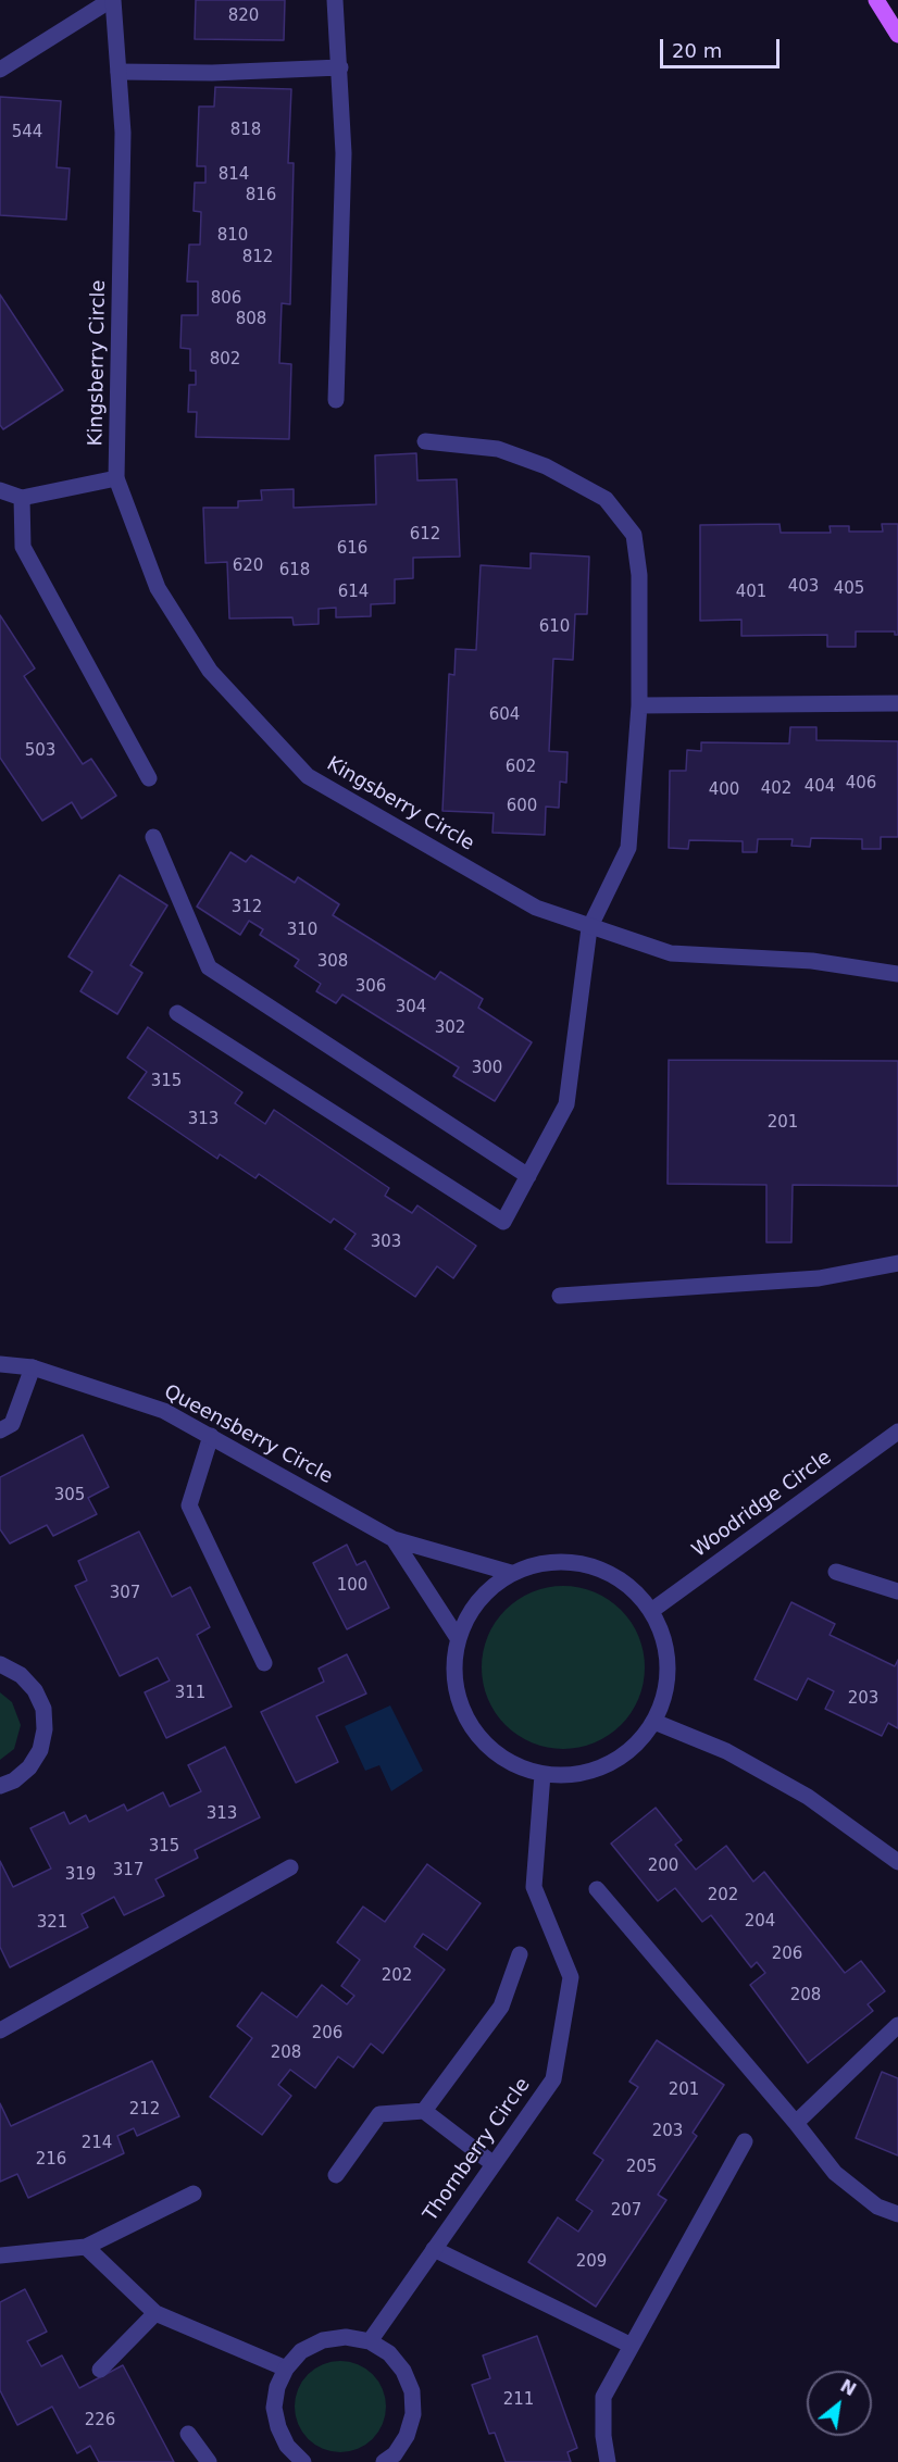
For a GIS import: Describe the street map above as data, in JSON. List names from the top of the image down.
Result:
{
  "streets": {
    "street": [
      "Kingsberry Circle",
      "Queensberry Circle",
      "Woodridge Circle",
      "Thornberry Circle"
    ]
  },
  "crossings": [
    ["Queensberry Circle", "Woodridge Circle"],
    ["Queensberry Circle", "Thornberry Circle"],
    ["Woodridge Circle", "Thornberry Circle"]
  ],
  "house_numbers": [
    "820",
    "818",
    "544",
    "814",
    "816",
    "810",
    "812",
    "806",
    "808",
    "802",
    "612",
    "616",
    "620",
    "618",
    "403",
    "405",
    "614",
    "401",
    "610",
    "604",
    "503",
    "602",
    "406",
    "404",
    "402",
    "400",
    "600",
    "312",
    "310",
    "308",
    "306",
    "304",
    "302",
    "300",
    "315",
    "313",
    "201",
    "303",
    "305",
    "100",
    "307",
    "311",
    "203",
    "313",
    "315",
    "200",
    "317",
    "319",
    "202",
    "204",
    "321",
    "206",
    "202",
    "208",
    "206",
    "208",
    "201",
    "212",
    "203",
    "214",
    "216",
    "205",
    "207",
    "209",
    "211",
    "226"
  ],
  "scale_bar": "20 m",
  "north": "top right"
}
